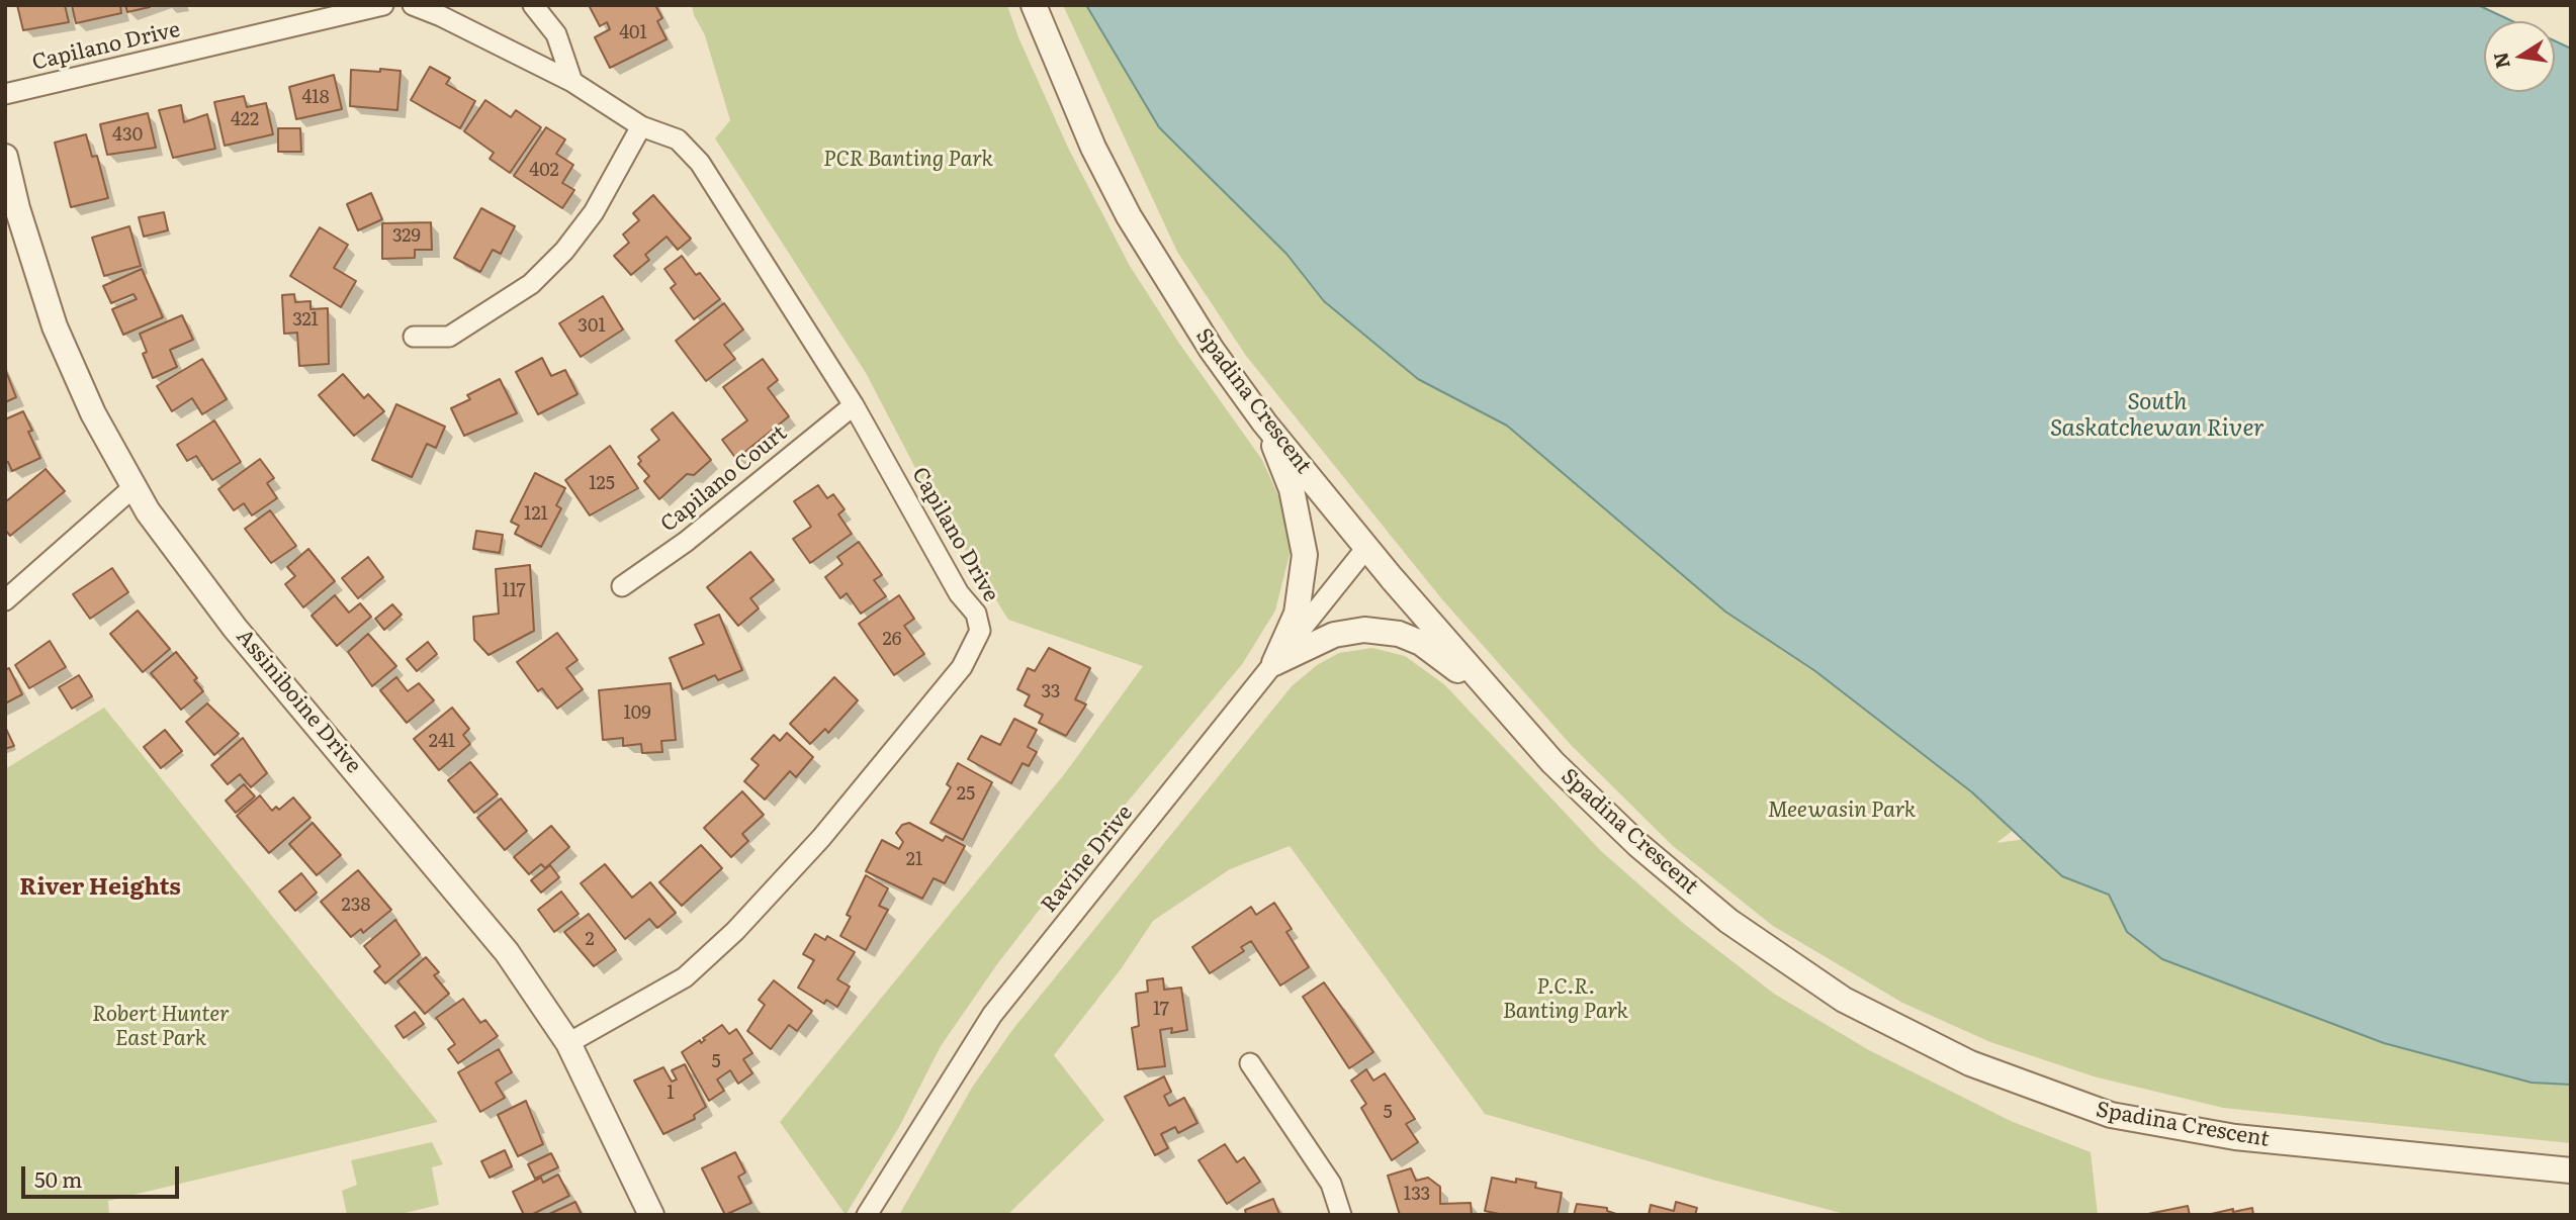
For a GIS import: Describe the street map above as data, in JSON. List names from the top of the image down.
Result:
{
  "streets": {
    "street": [
      "Capilano Drive",
      "Spadina Crescent",
      "Capilano Court",
      "Assiniboine Drive",
      "Ravine Drive"
    ]
  },
  "crossings": [
    ["Capilano Drive", "Capilano Court"],
    ["Capilano Drive", "Assiniboine Drive"],
    ["Spadina Crescent", "Ravine Drive"]
  ],
  "districts": ["River Heights"],
  "water": ["South Saskatchewan River"],
  "parks": [
    "PCR Banting Park",
    "Meewasin Park",
    "P.C.R. Banting Park",
    "Robert Hunter East Park"
  ],
  "house_numbers": [
    "401",
    "418",
    "422",
    "430",
    "402",
    "329",
    "321",
    "301",
    "125",
    "121",
    "117",
    "26",
    "33",
    "109",
    "241",
    "25",
    "21",
    "238",
    "2",
    "17",
    "5",
    "1",
    "5",
    "133"
  ],
  "scale_bar": "50 m",
  "north": "left"
}
